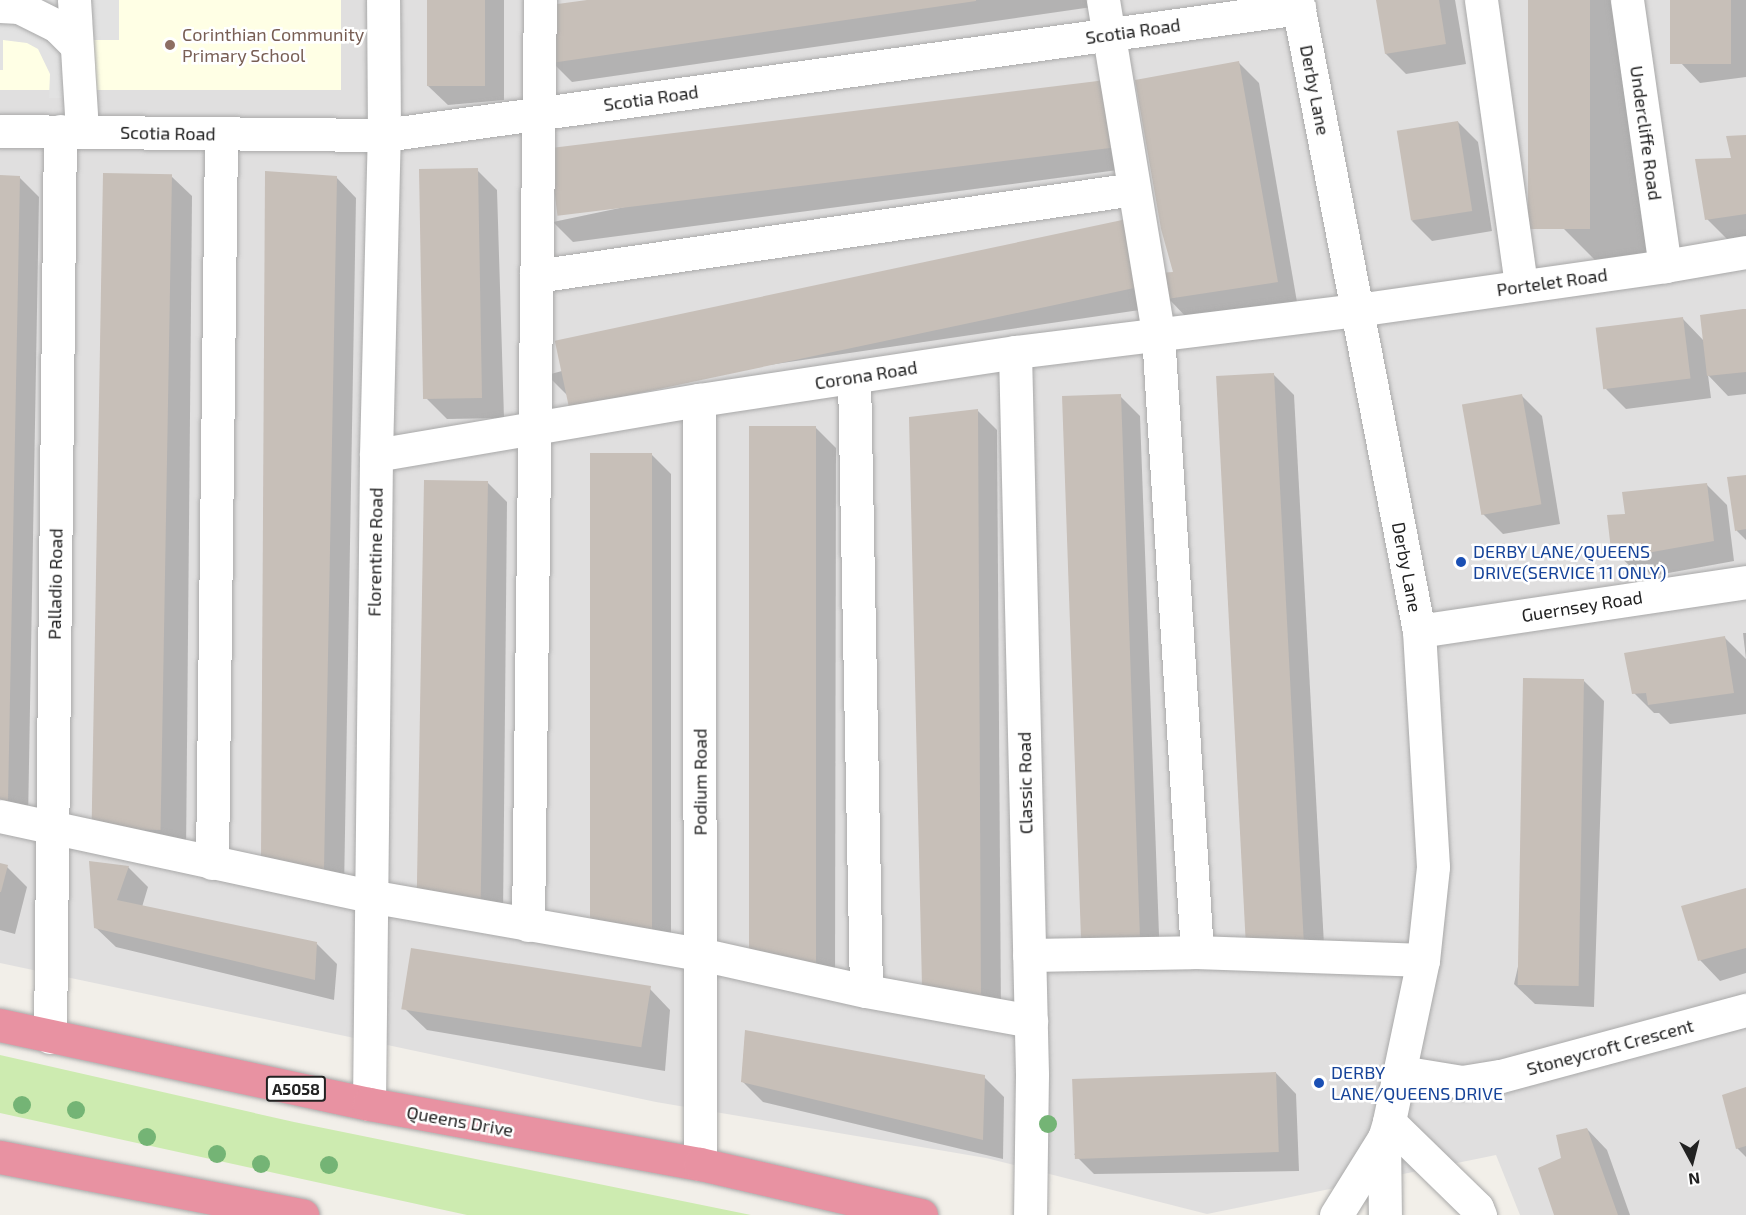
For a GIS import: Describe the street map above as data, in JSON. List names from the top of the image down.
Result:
{
  "streets": {
    "highway": ["A5058", "Queens Drive"],
    "street": [
      "Scotia Road",
      "Derby Lane",
      "Undercliffe Road",
      "Portelet Road",
      "Corona Road",
      "Florentine Road",
      "Palladio Road",
      "Guernsey Road",
      "Podium Road",
      "Classic Road",
      "Stoneycroft Crescent"
    ]
  },
  "crossings": [
    ["Scotia Road", "Derby Lane"],
    ["Scotia Road", "Florentine Road"],
    ["Scotia Road", "Palladio Road"],
    ["Derby Lane", "Portelet Road"],
    ["Derby Lane", "Corona Road"],
    ["Derby Lane", "Guernsey Road"],
    ["Derby Lane", "Stoneycroft Crescent"],
    ["Undercliffe Road", "Portelet Road"],
    ["Portelet Road", "Corona Road"],
    ["Corona Road", "Florentine Road"],
    ["Corona Road", "Podium Road"],
    ["Corona Road", "Classic Road"],
    ["Florentine Road", "Queens Drive"],
    ["Palladio Road", "Queens Drive"],
    ["Podium Road", "Queens Drive"]
  ],
  "places": ["Corinthian Community Primary School", "DERBY LANE/QUEENS DRIVE(SERVICE 11 ONLY)", "DERBY LANE/QUEENS DRIVE"],
  "north": "bottom"
}
